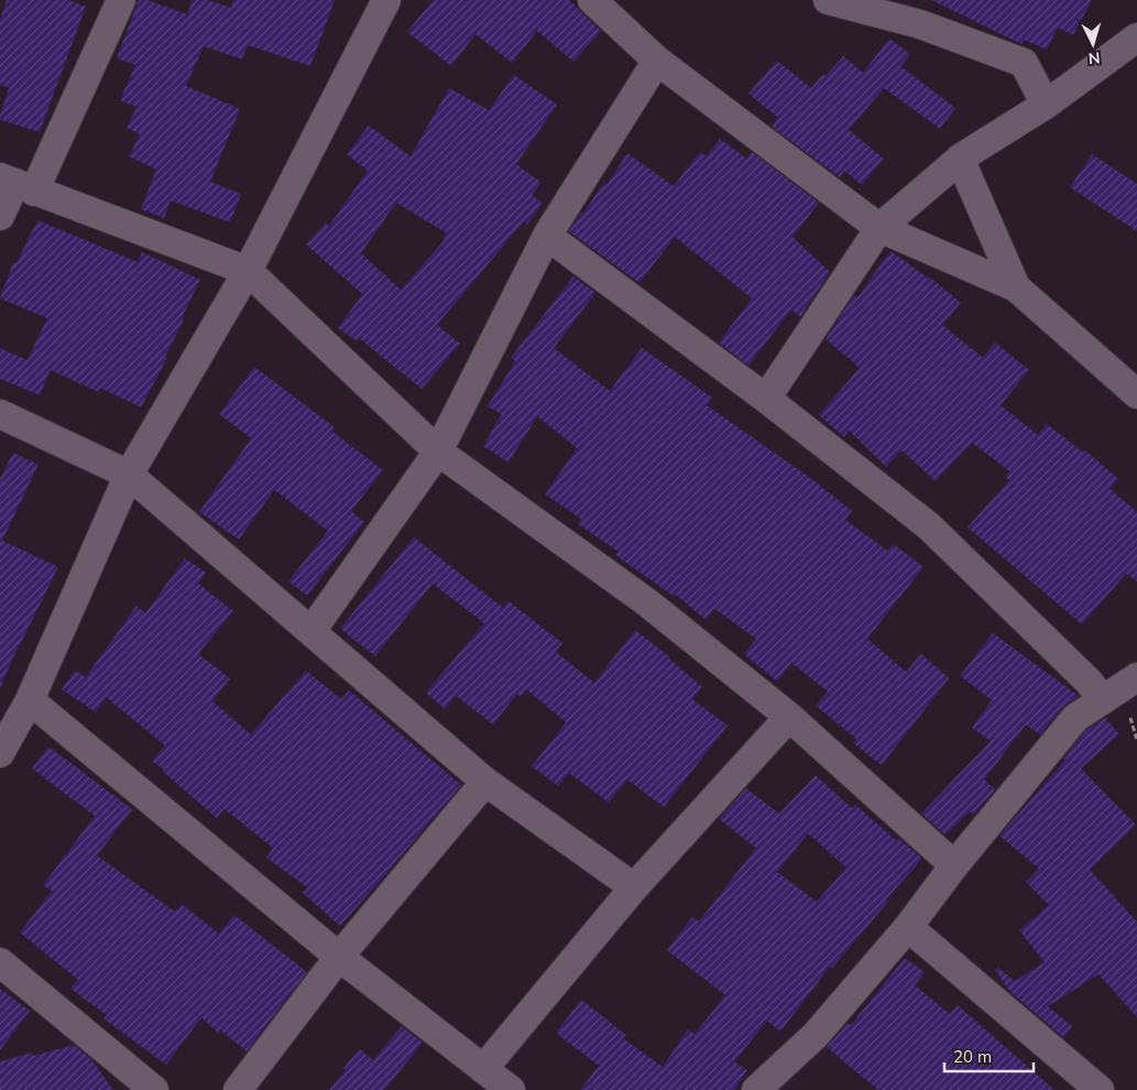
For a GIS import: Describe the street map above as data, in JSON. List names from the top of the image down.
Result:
{
  "scale_bar": "20 m",
  "north": "bottom"
}
